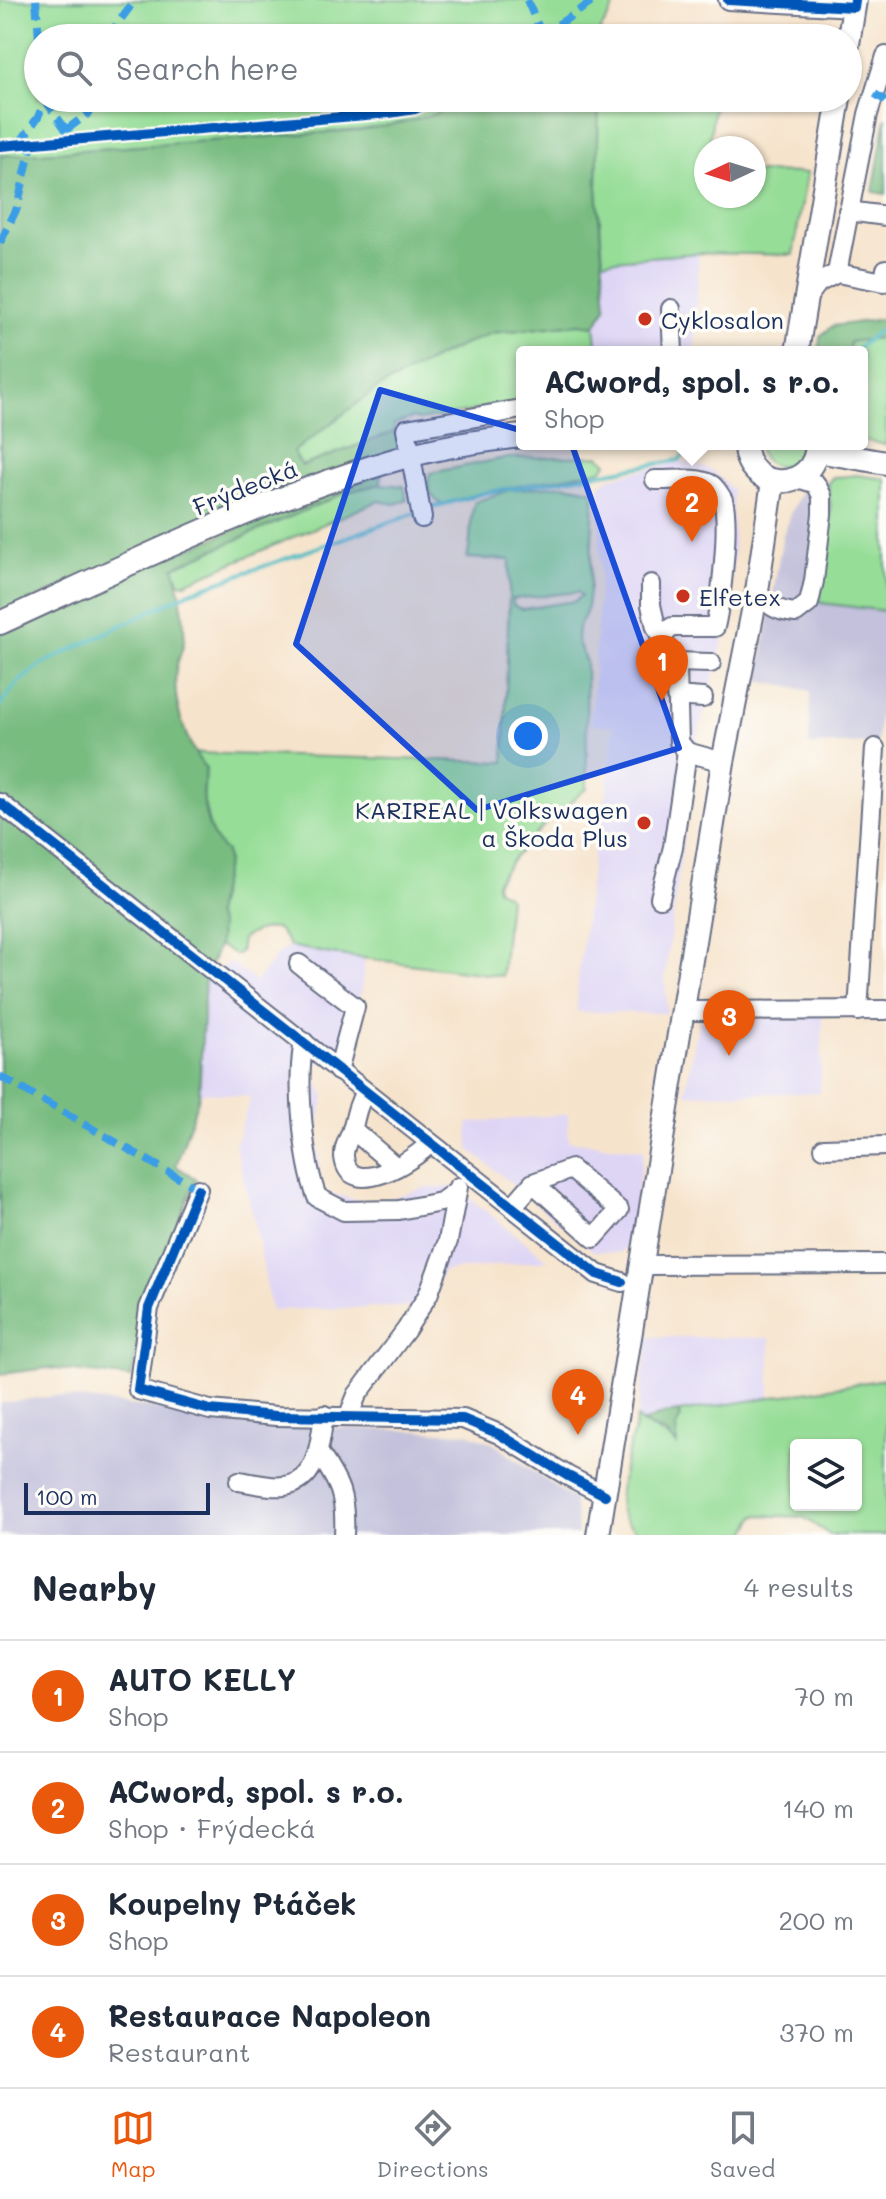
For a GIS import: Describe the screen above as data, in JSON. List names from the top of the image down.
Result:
{
  "streets": {
    "main road": ["Frýdecká"]
  },
  "places": ["Cyklosalon", "Elfetex", "KARIREAL | Volkswagen a Škoda Plus"],
  "scale_bar": "100 m",
  "north": "left",
  "page": {
    "search": "Search here",
    "popup": ["ACword, spol. s r.o.", "Shop"],
    "pins": [
      "2",
      "1",
      "3",
      "4"
    ],
    "scale": "100 m",
    "heading": ["Nearby", "4 results"],
    "list": [
      {
        "mark": "1",
        "name": "AUTO KELLY",
        "note": "Shop",
        "value": "70 m"
      },
      {
        "mark": "2",
        "name": "ACword, spol. s r.o.",
        "note": "Shop · Frýdecká",
        "value": "140 m"
      },
      {
        "mark": "3",
        "name": "Koupelny Ptáček",
        "note": "Shop",
        "value": "200 m"
      },
      {
        "mark": "4",
        "name": "Restaurace Napoleon",
        "note": "Restaurant",
        "value": "370 m"
      }
    ],
    "nav": ["Map", "Directions", "Saved"]
  }
}
